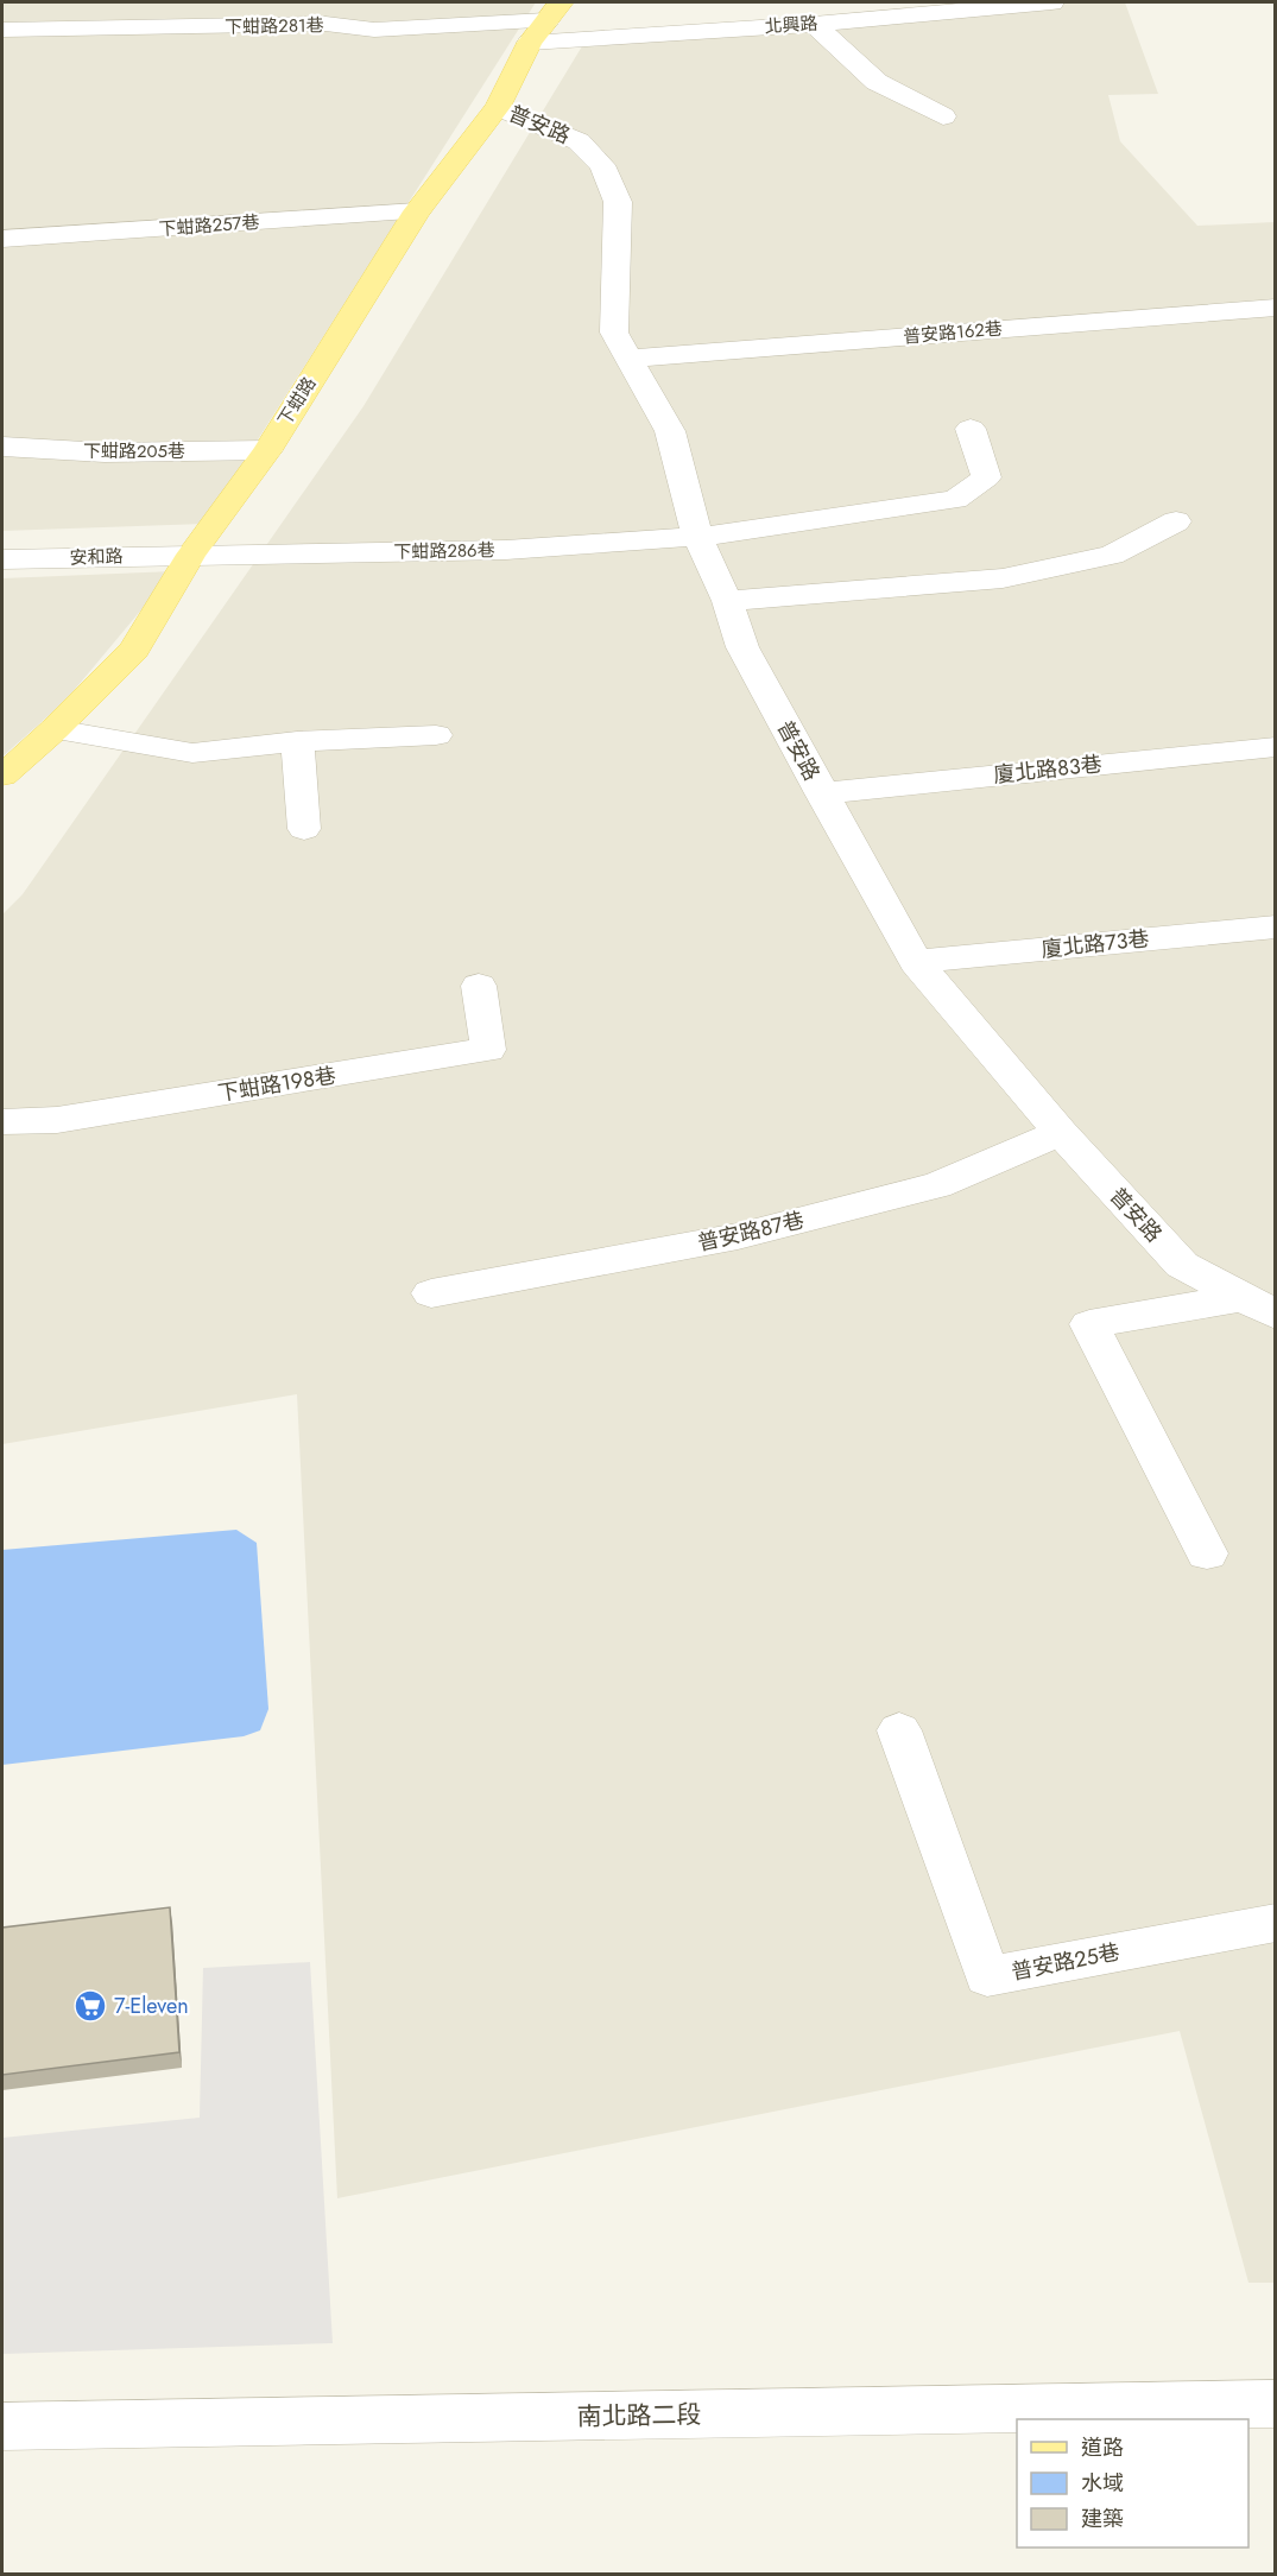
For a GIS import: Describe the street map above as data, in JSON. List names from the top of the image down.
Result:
{
  "streets": {
    "main road": ["下蚶路"],
    "street": [
      "北興路",
      "下蚶路281巷",
      "普安路",
      "下蚶路257巷",
      "普安路162巷",
      "下蚶路205巷",
      "下蚶路286巷",
      "安和路",
      "廈北路83巷",
      "廈北路73巷",
      "下蚶路198巷",
      "普安路87巷",
      "普安路25巷",
      "南北路二段"
    ]
  },
  "crossings": [
    ["北興路", "下蚶路281巷"],
    ["北興路", "下蚶路"],
    ["下蚶路281巷", "下蚶路"],
    ["普安路", "普安路162巷"],
    ["普安路", "下蚶路"],
    ["普安路", "下蚶路286巷"],
    ["普安路", "廈北路83巷"],
    ["普安路", "廈北路73巷"],
    ["普安路", "普安路87巷"],
    ["下蚶路257巷", "下蚶路"],
    ["下蚶路", "下蚶路205巷"],
    ["下蚶路", "下蚶路286巷"],
    ["下蚶路", "安和路"],
    ["下蚶路286巷", "安和路"]
  ],
  "places": {
    "supermarket": ["7-Eleven"]
  },
  "legend": ["道路", "水域", "建築"]
}
